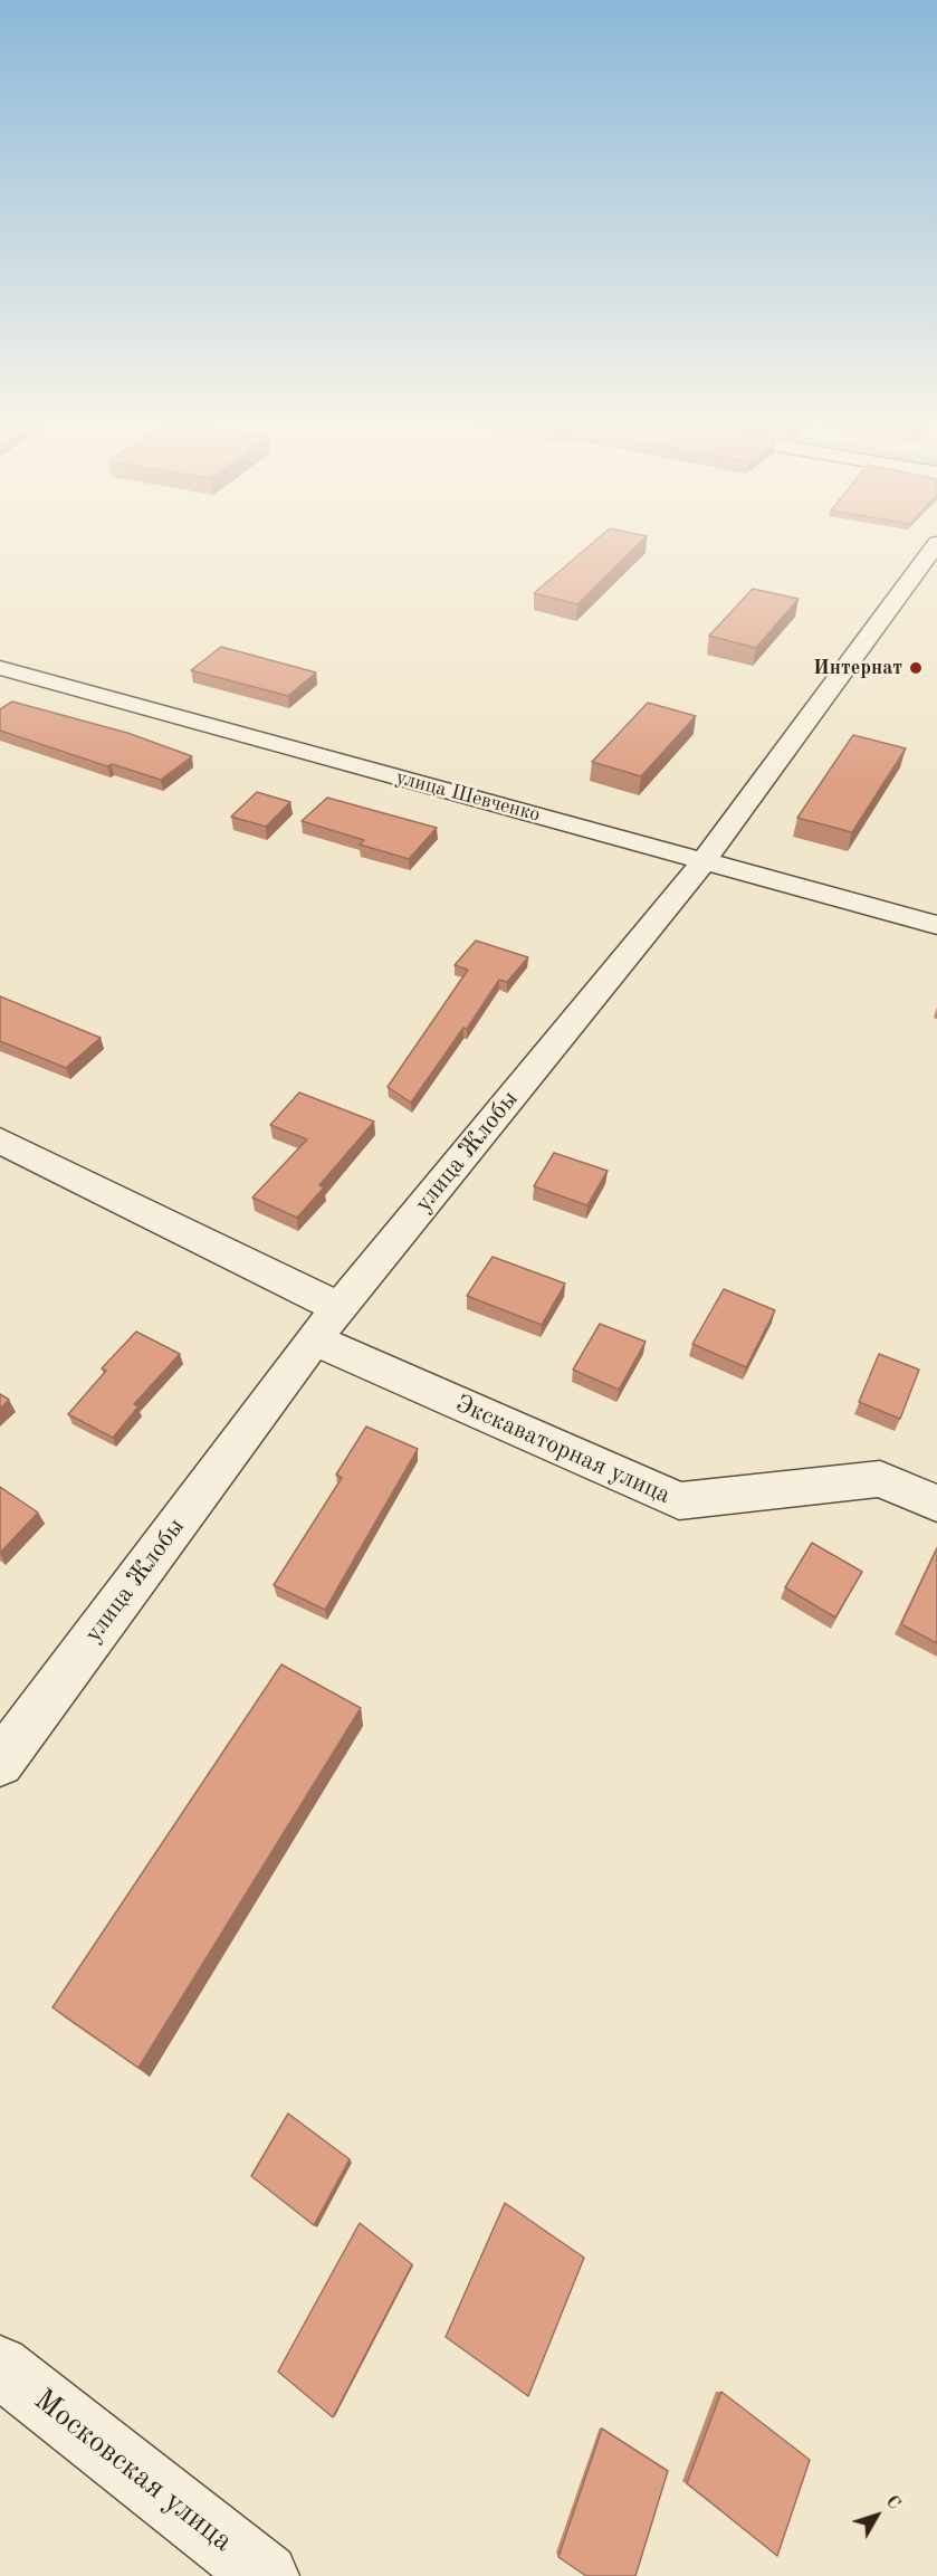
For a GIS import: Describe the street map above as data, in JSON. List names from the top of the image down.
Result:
{
  "streets": {
    "street": [
      "улица Шевченко",
      "улица Жлобы",
      "Экскаваторная улица",
      "Московская улица"
    ]
  },
  "crossings": [
    ["улица Шевченко", "улица Жлобы"],
    ["улица Жлобы", "Экскаваторная улица"]
  ],
  "places": ["Интернат"],
  "north": "top right"
}
